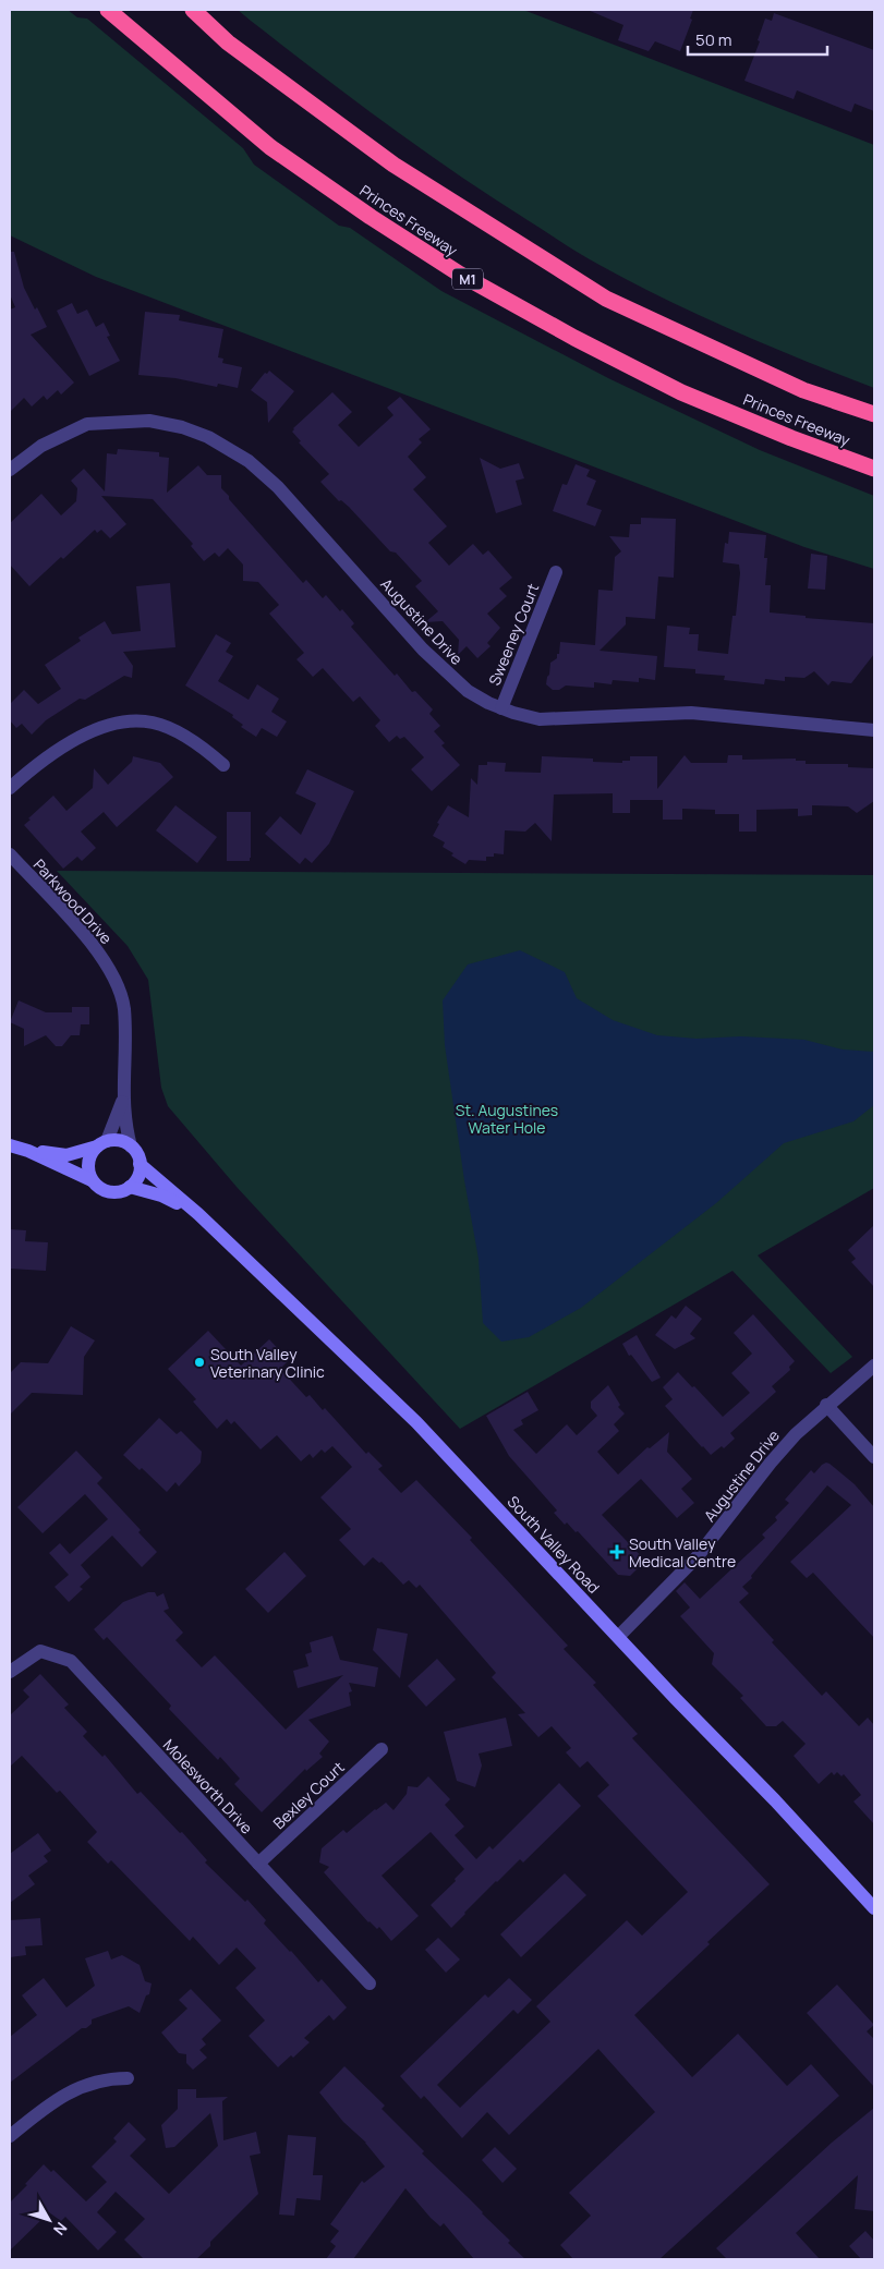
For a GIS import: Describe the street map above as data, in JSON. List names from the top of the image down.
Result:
{
  "streets": {
    "highway": ["Princes Freeway", "M1"],
    "main road": ["South Valley Road"],
    "street": [
      "Augustine Drive",
      "Sweeney Court",
      "Parkwood Drive",
      "Molesworth Drive",
      "Bexley Court"
    ]
  },
  "crossings": [
    ["Augustine Drive", "Sweeney Court"],
    ["Augustine Drive", "South Valley Road"],
    ["Parkwood Drive", "South Valley Road"],
    ["Molesworth Drive", "Bexley Court"]
  ],
  "parks": ["St. Augustines Water Hole"],
  "places": {
    "other": ["South Valley Veterinary Clinic"],
    "health": ["South Valley Medical Centre"]
  },
  "scale_bar": "50 m",
  "north": "bottom right"
}
